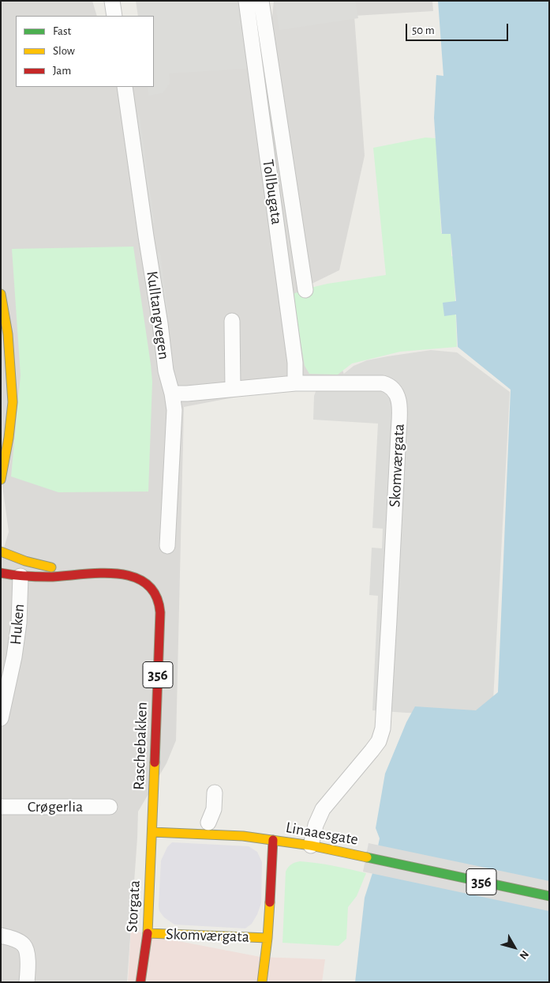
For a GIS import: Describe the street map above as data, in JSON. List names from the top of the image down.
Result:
{
  "streets": {
    "main road": [
      "Skomværgata",
      "356",
      "Raschebakken",
      "Linaaesgate",
      "Storgata"
    ],
    "street": [
      "Tollbugata",
      "Kulltangvegen",
      "Huken",
      "Crøgerlia"
    ]
  },
  "crossings": [
    ["Tollbugata", "Skomværgata"],
    ["Kulltangvegen", "Skomværgata"],
    ["Skomværgata", "356"],
    ["Skomværgata", "Linaaesgate"],
    ["Skomværgata", "Storgata"],
    ["Huken", "Raschebakken"],
    ["356", "Raschebakken"],
    ["356", "Linaaesgate"],
    ["356", "Storgata"],
    ["Raschebakken", "Storgata"]
  ],
  "legend": ["Fast", "Slow", "Jam"],
  "scale_bar": "50 m",
  "north": "bottom right"
}
